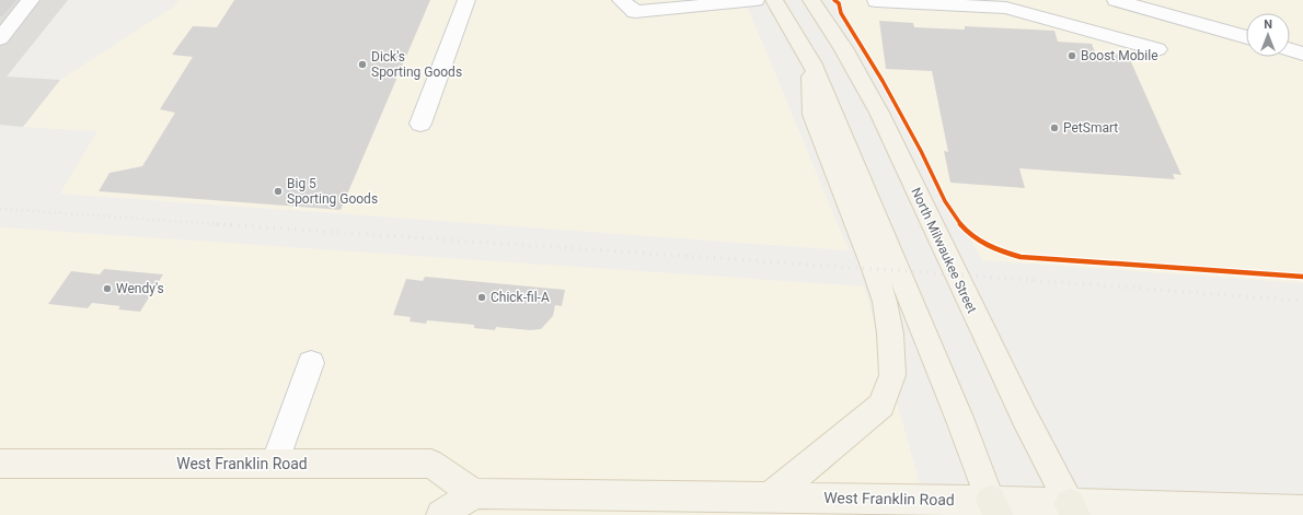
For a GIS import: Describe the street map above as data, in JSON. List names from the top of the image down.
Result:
{
  "streets": {
    "main road": ["North Milwaukee Street", "West Franklin Road"]
  },
  "crossings": [
    ["North Milwaukee Street", "West Franklin Road"]
  ],
  "places": [
    "Boost Mobile",
    "Dick's Sporting Goods",
    "PetSmart",
    "Big 5 Sporting Goods",
    "Wendy's",
    "Chick-fil-A"
  ],
  "north": "top"
}
